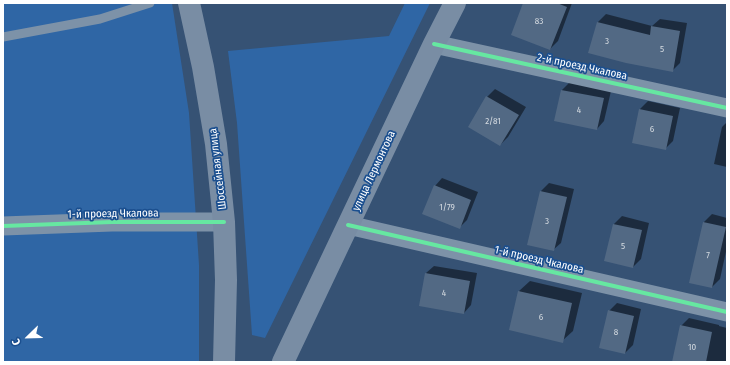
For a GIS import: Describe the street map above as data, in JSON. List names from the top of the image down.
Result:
{
  "streets": {
    "main road": ["Шоссейная улица", "улица Лермонтова"],
    "street": ["2-й проезд Чкалова", "1-й проезд Чкалова"]
  },
  "crossings": [
    ["2-й проезд Чкалова", "улица Лермонтова"],
    ["Шоссейная улица", "1-й проезд Чкалова"],
    ["улица Лермонтова", "1-й проезд Чкалова"]
  ],
  "house_numbers": [
    "83",
    "3",
    "5",
    "4",
    "2/81",
    "6",
    "1/79",
    "3",
    "5",
    "7",
    "4",
    "6",
    "8",
    "10"
  ],
  "north": "bottom left"
}
